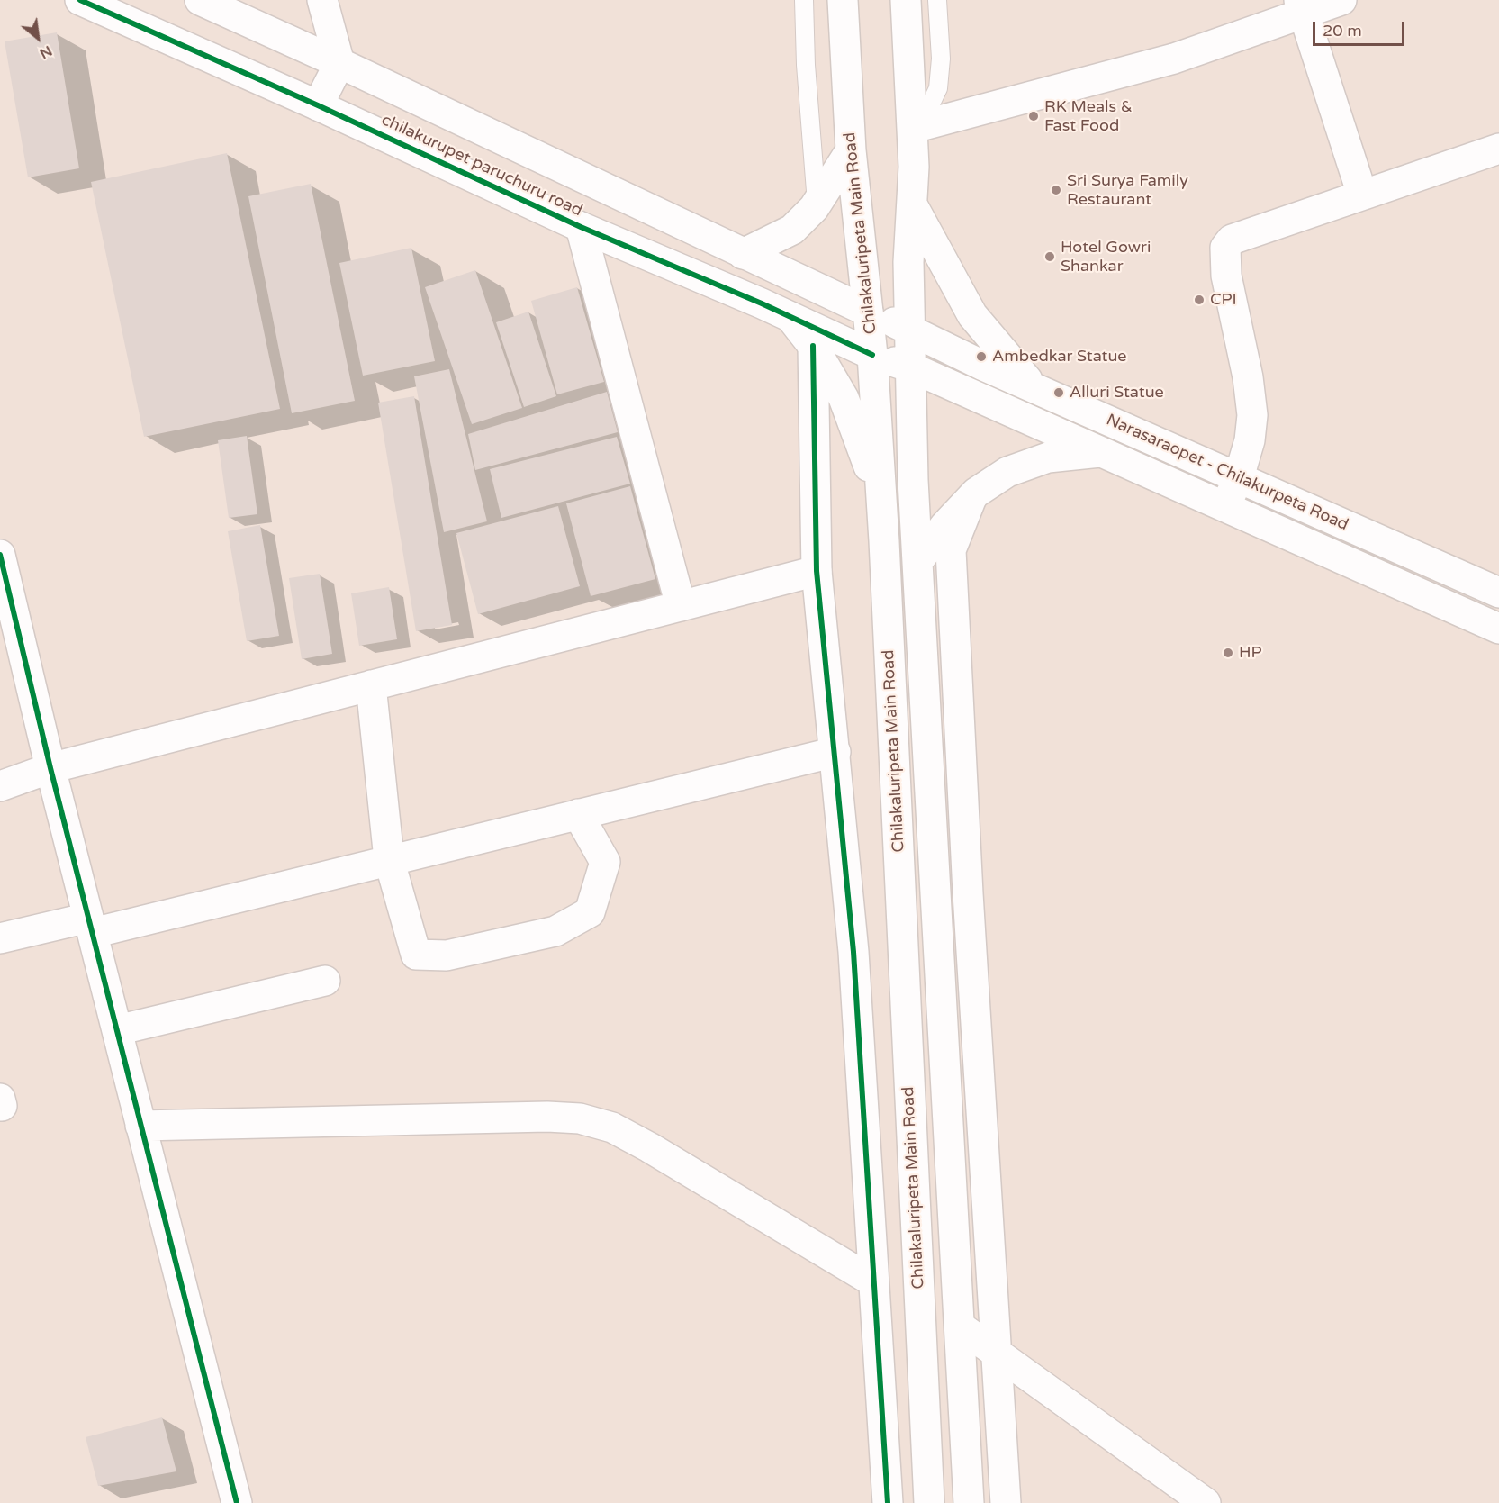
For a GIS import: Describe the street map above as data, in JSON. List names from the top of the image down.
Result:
{
  "streets": {
    "street": ["chilakurupet paruchuru road", "Chilakaluripeta Main Road", "Narasaraopet - Chilakurpeta Road"]
  },
  "crossings": [
    ["chilakurupet paruchuru road", "Chilakaluripeta Main Road"],
    ["chilakurupet paruchuru road", "Narasaraopet - Chilakurpeta Road"],
    ["Chilakaluripeta Main Road", "Narasaraopet - Chilakurpeta Road"]
  ],
  "places": [
    "RK Meals & Fast Food",
    "Sri Surya Family Restaurant",
    "Hotel Gowri Shankar",
    "CPI",
    "Ambedkar Statue",
    "Alluri Statue",
    "HP"
  ],
  "scale_bar": "20 m",
  "north": "bottom right"
}
